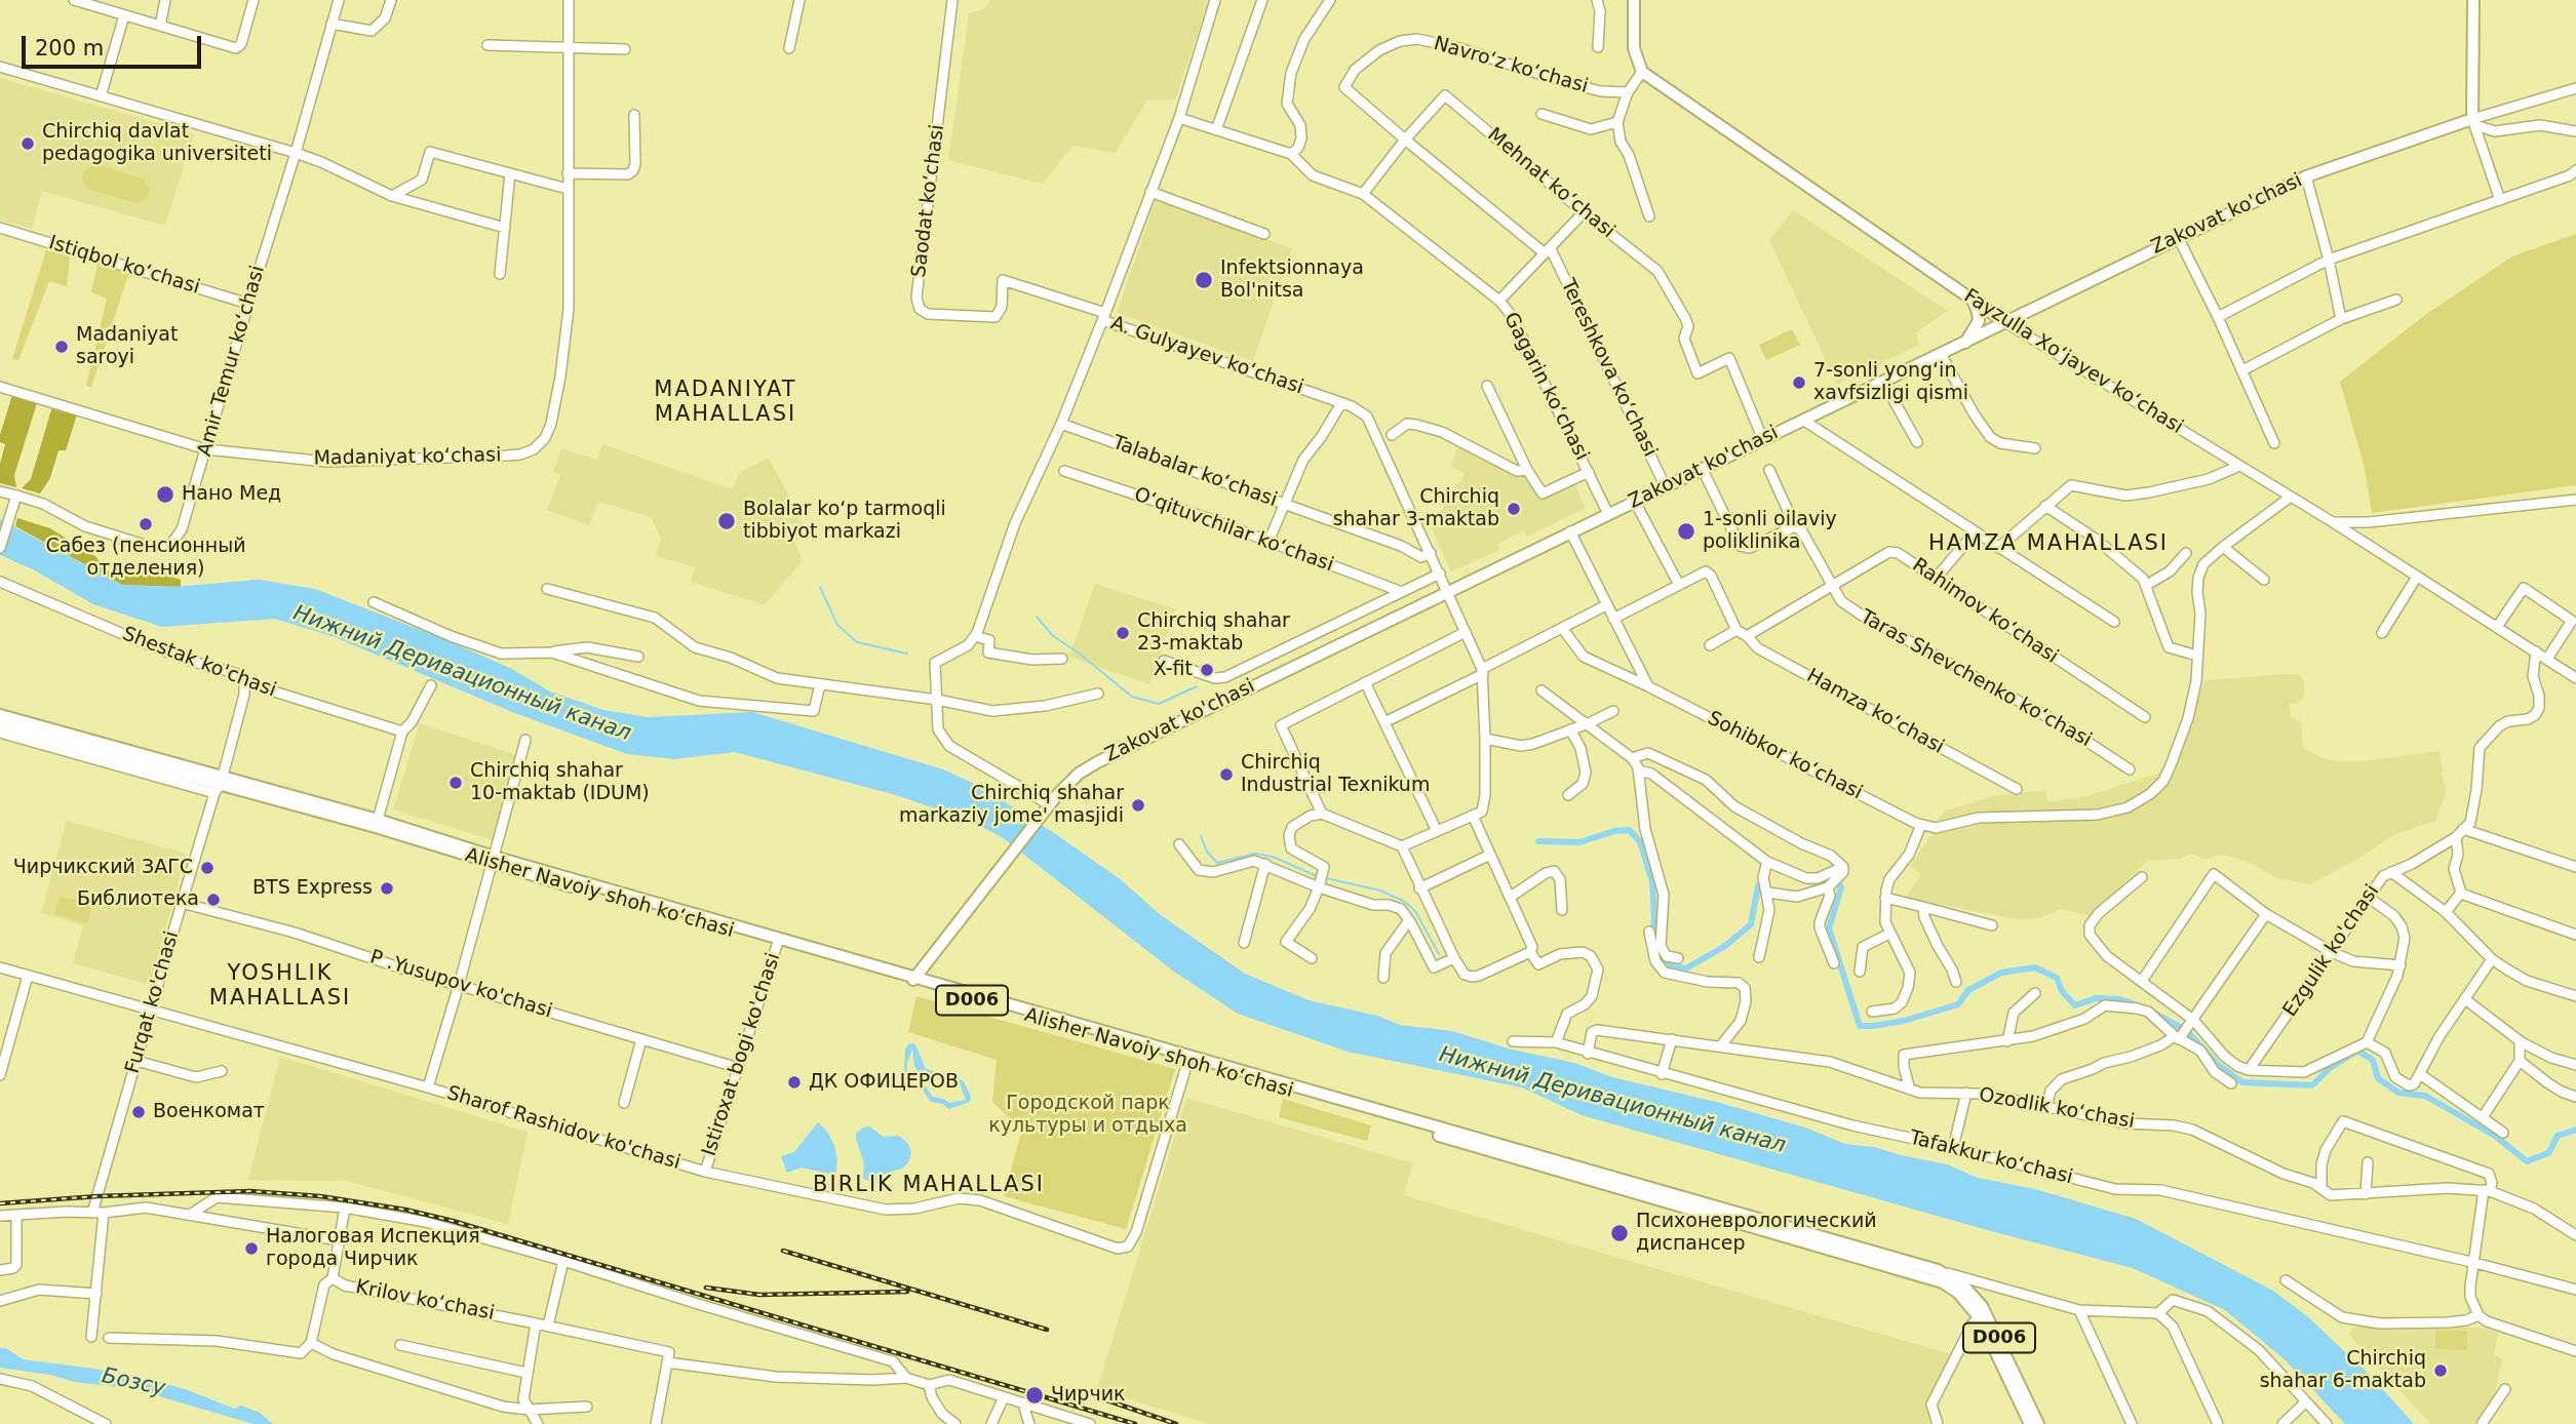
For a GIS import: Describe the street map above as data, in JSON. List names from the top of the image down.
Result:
{
  "streets": {
    "main road": [
      "Zakovat ko'chasi",
      "Fayzulla Xo‘jayev ko‘chasi",
      "Alisher Navoiy shoh koʻchasi",
      "D006"
    ],
    "street": [
      "Navro‘z ko‘chasi",
      "Mehnat ko‘chasi",
      "Saodat ko‘chasi",
      "Istiqbol ko‘chasi",
      "A. Gulyayev ko‘chasi",
      "Amir Temur ko‘chasi",
      "Tereshkova ko‘chasi",
      "Gagarin ko‘chasi",
      "Madaniyat ko‘chasi",
      "Talabalar ko‘chasi",
      "O‘qituvchilar ko‘chasi",
      "Rahimov ko‘chasi",
      "Shestak ko'chasi",
      "Taras Shevchenko ko‘chasi",
      "Hamza ko‘chasi",
      "Sohibkor ko‘chasi",
      "Ezgulik ko'chasi",
      "P .Yusupov ko'chasi",
      "Furqat ko'chasi",
      "Istiroxat bogi ko'chasi",
      "Ozodlik ko‘chasi",
      "Sharof Rashidov ko'chasi",
      "Tafakkur ko‘chasi",
      "Krilov ko‘chasi"
    ]
  },
  "crossings": [
    ["Navro‘z ko‘chasi", "Tereshkova ko‘chasi"],
    ["Mehnat ko‘chasi", "Zakovat ko'chasi"],
    ["Mehnat ko‘chasi", "Tereshkova ko‘chasi"],
    ["Saodat ko‘chasi", "A. Gulyayev ko‘chasi"],
    ["Zakovat ko'chasi", "A. Gulyayev ko‘chasi"],
    ["Zakovat ko'chasi", "Fayzulla Xo‘jayev ko‘chasi"],
    ["Zakovat ko'chasi", "Tereshkova ko‘chasi"],
    ["Zakovat ko'chasi", "Gagarin ko‘chasi"],
    ["Zakovat ko'chasi", "Alisher Navoiy shoh koʻchasi"],
    ["Istiqbol ko‘chasi", "Amir Temur ko‘chasi"],
    ["A. Gulyayev ko‘chasi", "Gagarin ko‘chasi"],
    ["A. Gulyayev ko‘chasi", "Talabalar ko‘chasi"],
    ["Amir Temur ko‘chasi", "Madaniyat ko‘chasi"],
    ["Fayzulla Xo‘jayev ko‘chasi", "Ezgulik ko'chasi"],
    ["Rahimov ko‘chasi", "Taras Shevchenko ko‘chasi"],
    ["Rahimov ko‘chasi", "Hamza ko‘chasi"],
    ["Shestak ko'chasi", "Furqat ko'chasi"],
    ["Alisher Navoiy shoh koʻchasi", "D006"],
    ["Alisher Navoiy shoh koʻchasi", "Furqat ko'chasi"],
    ["Alisher Navoiy shoh koʻchasi", "Istiroxat bogi ko'chasi"],
    ["Alisher Navoiy shoh koʻchasi", "Sharof Rashidov ko'chasi"],
    ["P .Yusupov ko'chasi", "Furqat ko'chasi"],
    ["P .Yusupov ko'chasi", "Istiroxat bogi ko'chasi"],
    ["Furqat ko'chasi", "Sharof Rashidov ko'chasi"],
    ["Istiroxat bogi ko'chasi", "Sharof Rashidov ko'chasi"],
    ["Ozodlik ko‘chasi", "Tafakkur ko‘chasi"]
  ],
  "districts": [
    "MADANIYAT MAHALLASI",
    "HAMZA MAHALLASI",
    "YOSHLIK MAHALLASI",
    "BIRLIK MAHALLASI"
  ],
  "water": ["Нижний Деривационный канал", "Бозсу"],
  "parks": ["Городской парк культуры и отдыха"],
  "places": [
    "Chirchiq davlat pedagogika universiteti",
    "Infektsionnaya Bol'nitsa",
    "Madaniyat saroyi",
    "7-sonli yong‘in xavfsizligi qismi",
    "Нано Мед",
    "Chirchiq shahar 3-maktab",
    "Bolalar ko‘p tarmoqli tibbiyot markazi",
    "Сабез (пенсионный отделения)",
    "1-sonli oilaviy poliklinika",
    "Chirchiq shahar 23-maktab",
    "X-fit",
    "Chirchiq Industrial Texnikum",
    "Chirchiq shahar 10-maktab (IDUM)",
    "Chirchiq shahar markaziy jome' masjidi",
    "Чирчикский ЗАГС",
    "BTS Express",
    "Библиотека",
    "ДК ОФИЦЕРОВ",
    "Военкомат",
    "Психоневрологический диспансер",
    "Налоговая Испекция города Чирчик",
    "Chirchiq shahar 6-maktab",
    "Чирчик"
  ],
  "scale_bar": "200 m"
}
